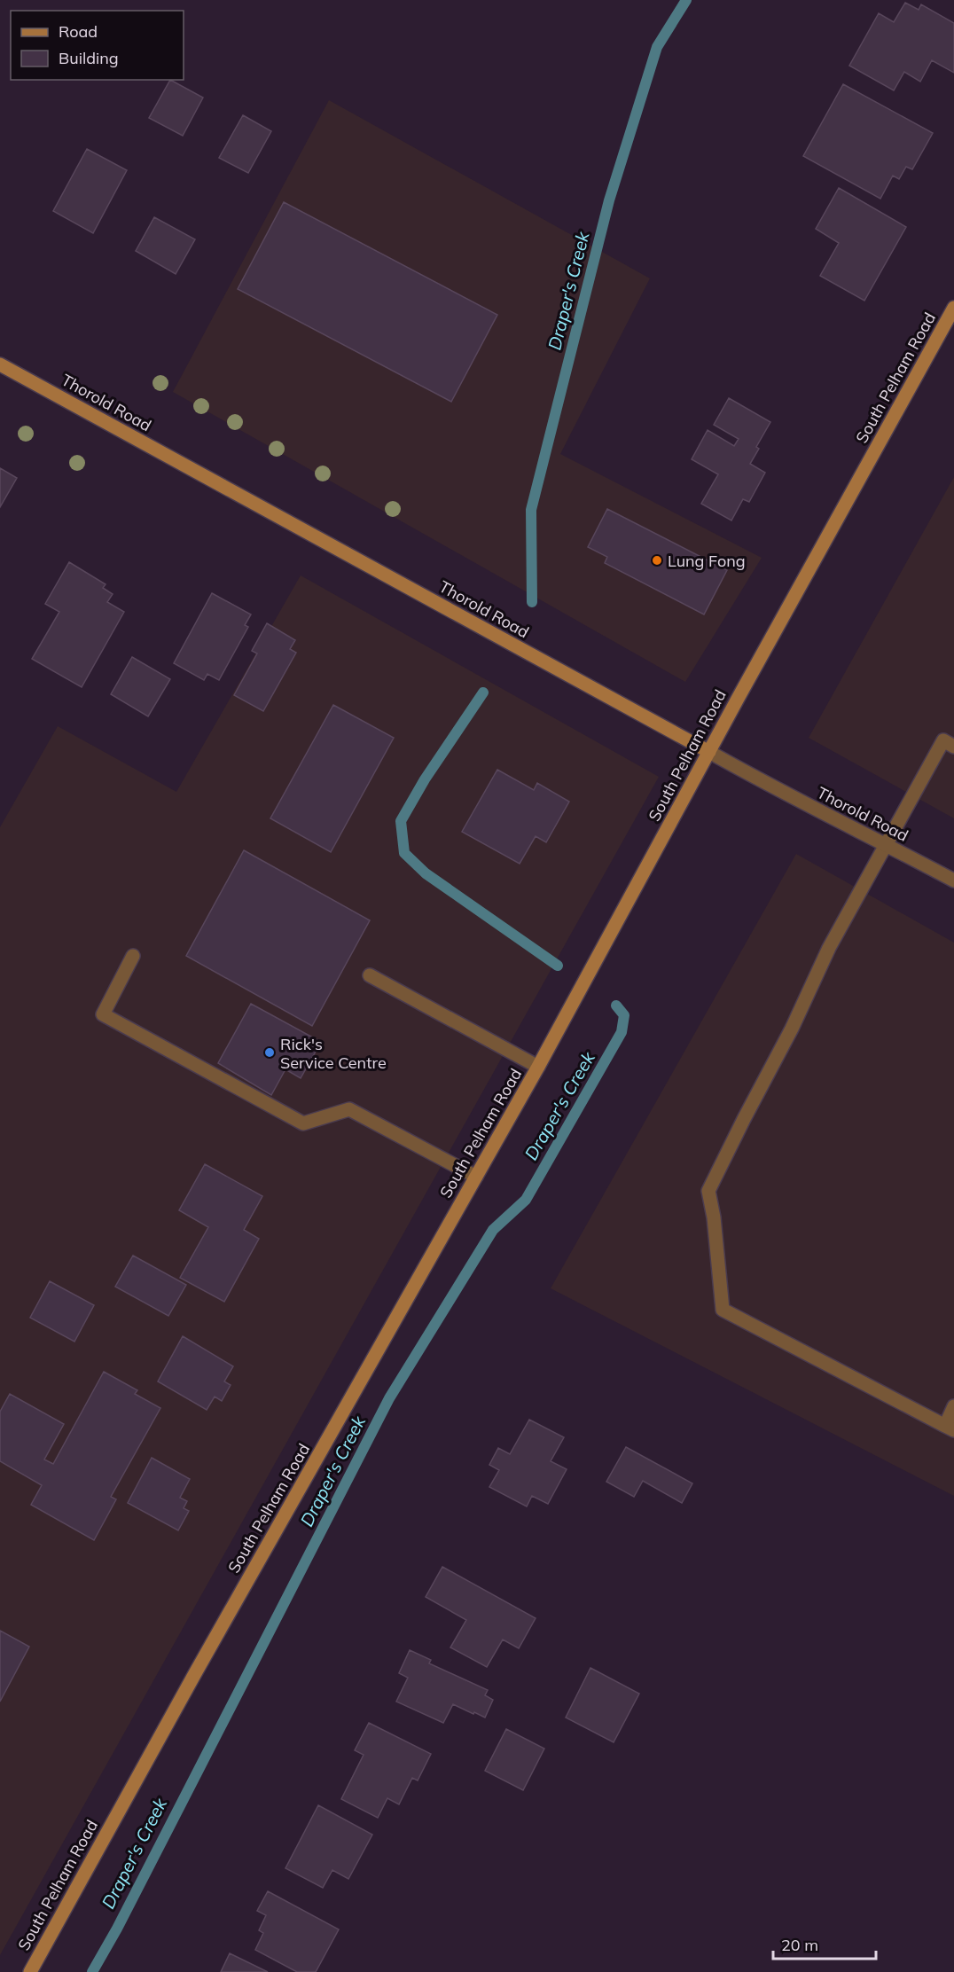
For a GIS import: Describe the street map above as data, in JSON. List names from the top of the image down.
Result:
{
  "streets": {
    "main road": ["South Pelham Road", "Thorold Road"]
  },
  "crossings": [
    ["South Pelham Road", "Thorold Road"]
  ],
  "water": ["Draper's Creek"],
  "places": ["Lung Fong", "Rick's Service Centre"],
  "legend": ["Road", "Building"],
  "scale_bar": "20 m"
}
